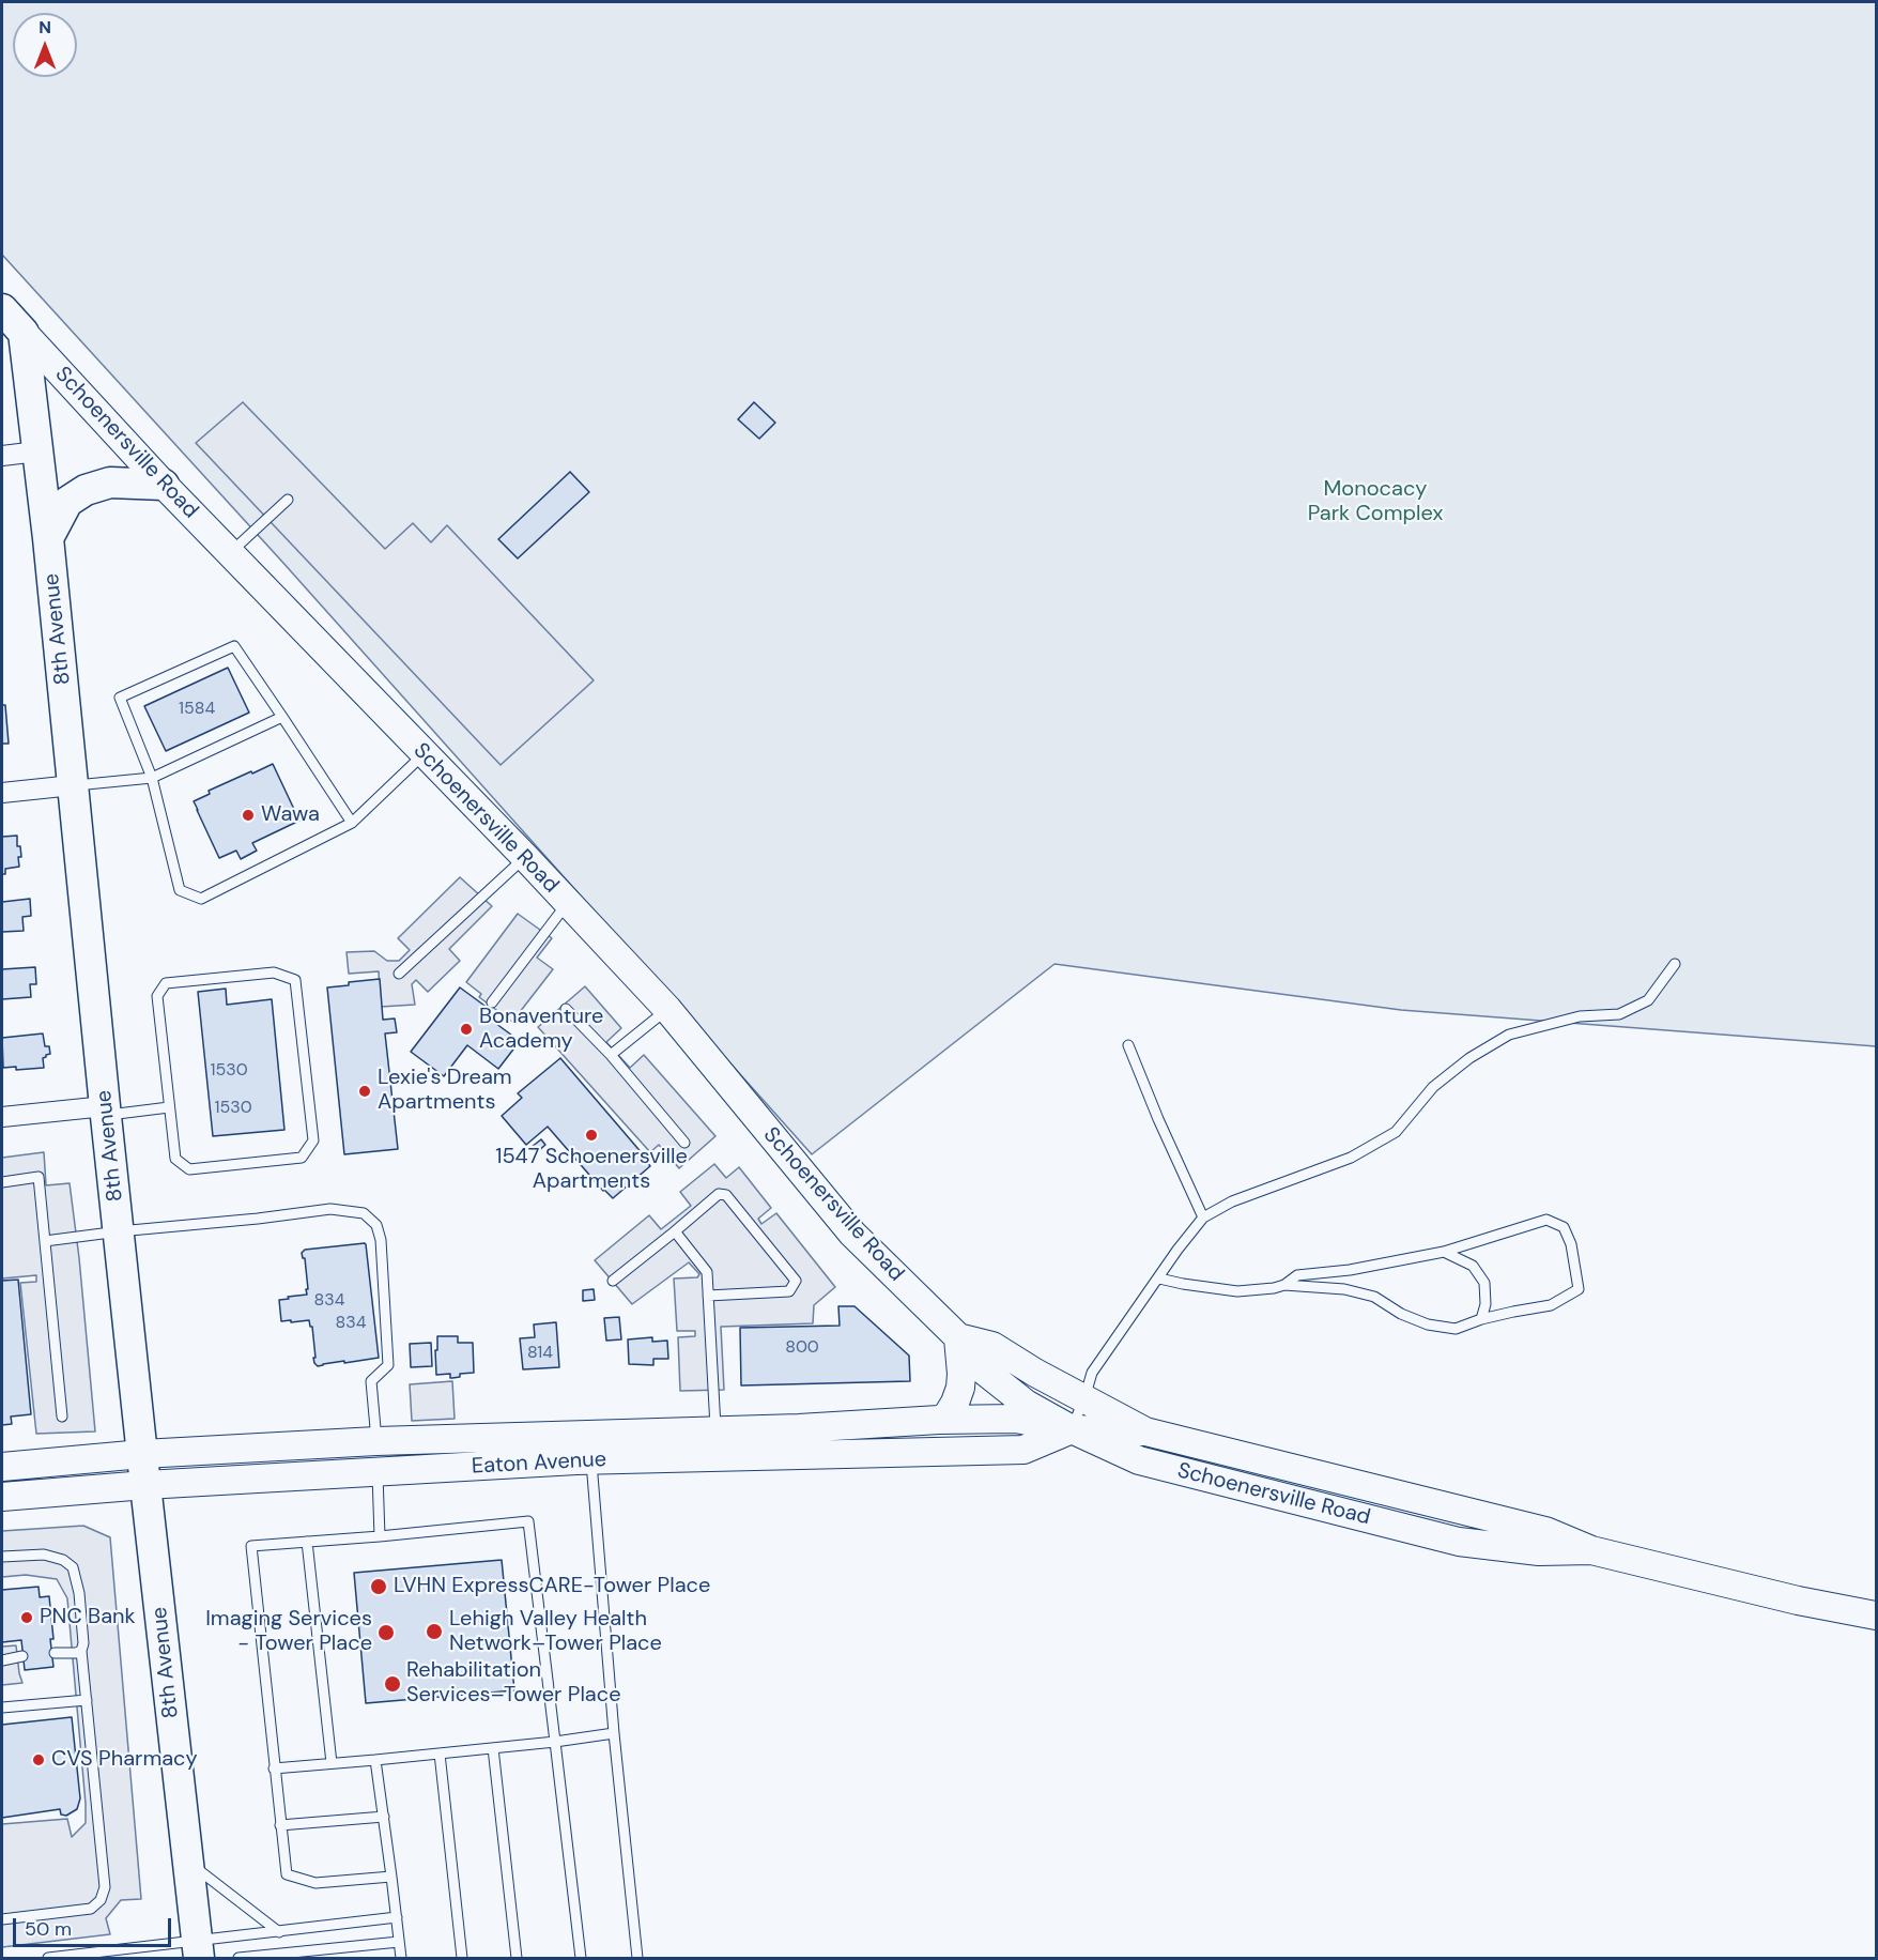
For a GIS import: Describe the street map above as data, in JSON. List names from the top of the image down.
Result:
{
  "streets": {
    "main road": ["Schoenersville Road", "8th Avenue", "Eaton Avenue"]
  },
  "crossings": [
    ["Schoenersville Road", "8th Avenue"],
    ["Schoenersville Road", "Eaton Avenue"],
    ["8th Avenue", "Eaton Avenue"]
  ],
  "parks": ["Monocacy Park Complex"],
  "places": [
    "Wawa",
    "Bonaventure Academy",
    "Lexie's Dream Apartments",
    "1547 Schoenersville Apartments",
    "LVHN ExpressCARE-Tower Place",
    "PNC Bank",
    "Lehigh Valley Health Network–Tower Place",
    "Imaging Services - Tower Place",
    "Rehabilitation Services–Tower Place",
    "CVS Pharmacy"
  ],
  "house_numbers": [
    "1584",
    "1530",
    "1530",
    "834",
    "834",
    "800",
    "814"
  ],
  "scale_bar": "50 m",
  "north": "top"
}
